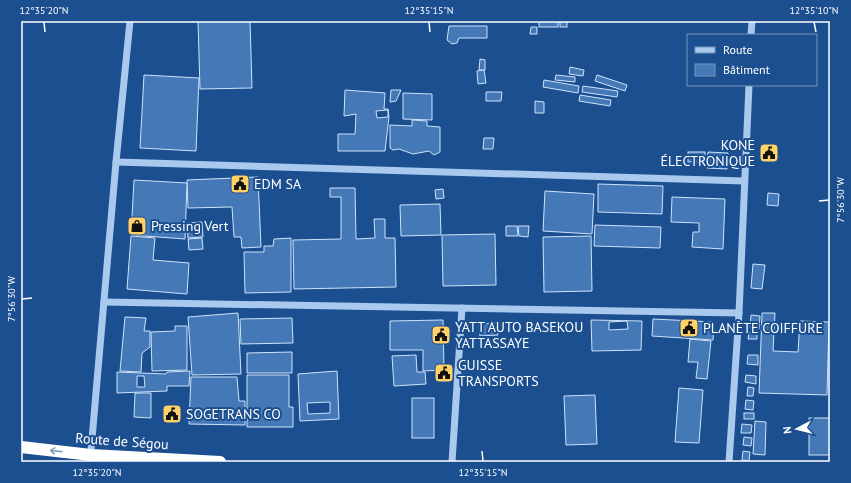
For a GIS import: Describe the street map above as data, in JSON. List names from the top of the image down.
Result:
{
  "streets": {
    "highway": ["Route de Ségou"]
  },
  "one_way": ["Route de Ségou"],
  "places": {
    "public building": [
      "KONE ÉLECTRONIQUE",
      "EDM SA",
      "PLANÈTE COIFFURE",
      "YATT AUTO BASEKOU YATTASSAYE",
      "GUISSE TRANSPORTS",
      "SOGETRANS CO"
    ],
    "shop": ["Pressing Vert"]
  },
  "legend": ["Route", "Bâtiment"],
  "north": "left",
  "coordinates": [
    "12°35'20\"N",
    "12°35'15\"N",
    "12°35'10\"N",
    "7°56'30\"W"
  ]
}
